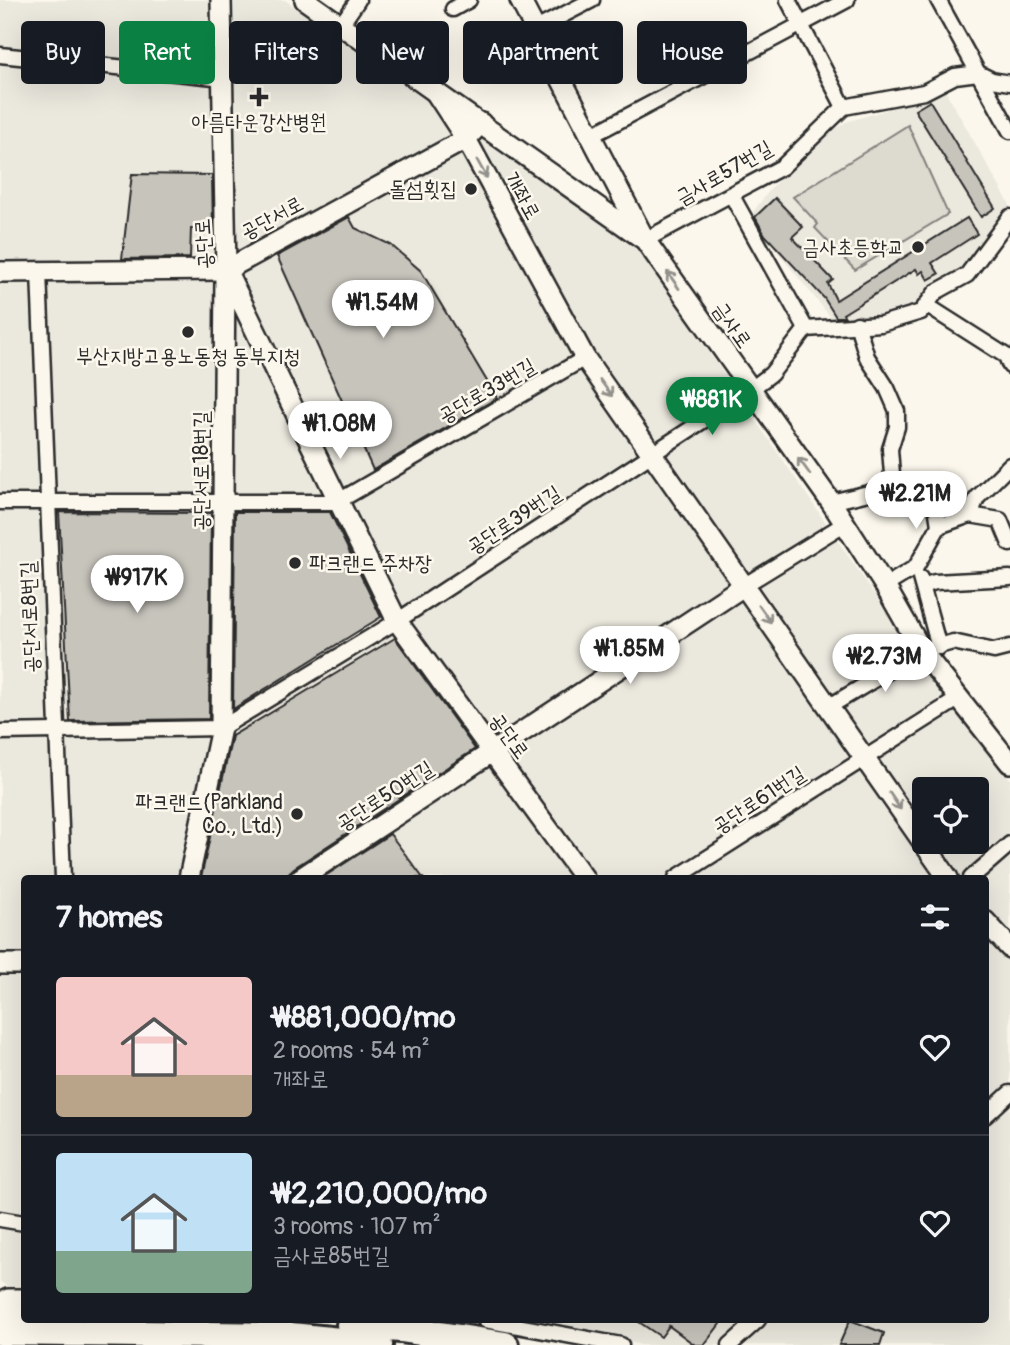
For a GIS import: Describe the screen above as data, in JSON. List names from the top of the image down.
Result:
{
  "streets": {
    "street": [
      "금사로57번길",
      "개좌로",
      "공단서로",
      "공단로",
      "금사로",
      "공단로33번길",
      "공단서로18번길",
      "공단로39번길",
      "공단서로8번길",
      "공단로50번길",
      "공단로61번길"
    ]
  },
  "crossings": [
    ["금사로57번길", "금사로"],
    ["개좌로", "공단서로"],
    ["개좌로", "금사로"],
    ["개좌로", "공단로33번길"],
    ["개좌로", "공단로39번길"],
    ["개좌로", "공단로50번길"],
    ["개좌로", "공단로61번길"],
    ["공단서로", "공단로"],
    ["공단서로", "금사로"],
    ["공단서로", "공단서로18번길"],
    ["공단서로", "공단서로8번길"],
    ["공단로", "공단로33번길"],
    ["공단로", "공단서로18번길"],
    ["공단로", "공단로39번길"],
    ["공단로", "공단로50번길"]
  ],
  "one_way": ["개좌로"],
  "places": {
    "health": ["아름다운강산병원"],
    "other": [
      "돌섬횟집",
      "금사초등학교",
      "부산지방고용노동청 동부지청",
      "파크랜드 주차장",
      "파크랜드(Parkland Co., Ltd.)"
    ]
  },
  "page": {
    "chip": [
      "Buy",
      "Rent",
      "Filters",
      "New",
      "Apartment",
      "House"
    ],
    "price": [
      "₩1.54M",
      "₩881K",
      "₩1.08M",
      "₩2.21M",
      "₩917K",
      "₩1.85M",
      "₩2.73M"
    ],
    "heading": "7 homes",
    "list": [
      {
        "name": "₩881,000/mo",
        "note": "2 rooms · 54 m² · 개좌로"
      },
      {
        "name": "₩2,210,000/mo",
        "note": "3 rooms · 107 m² · 금사로85번길"
      }
    ]
  }
}
